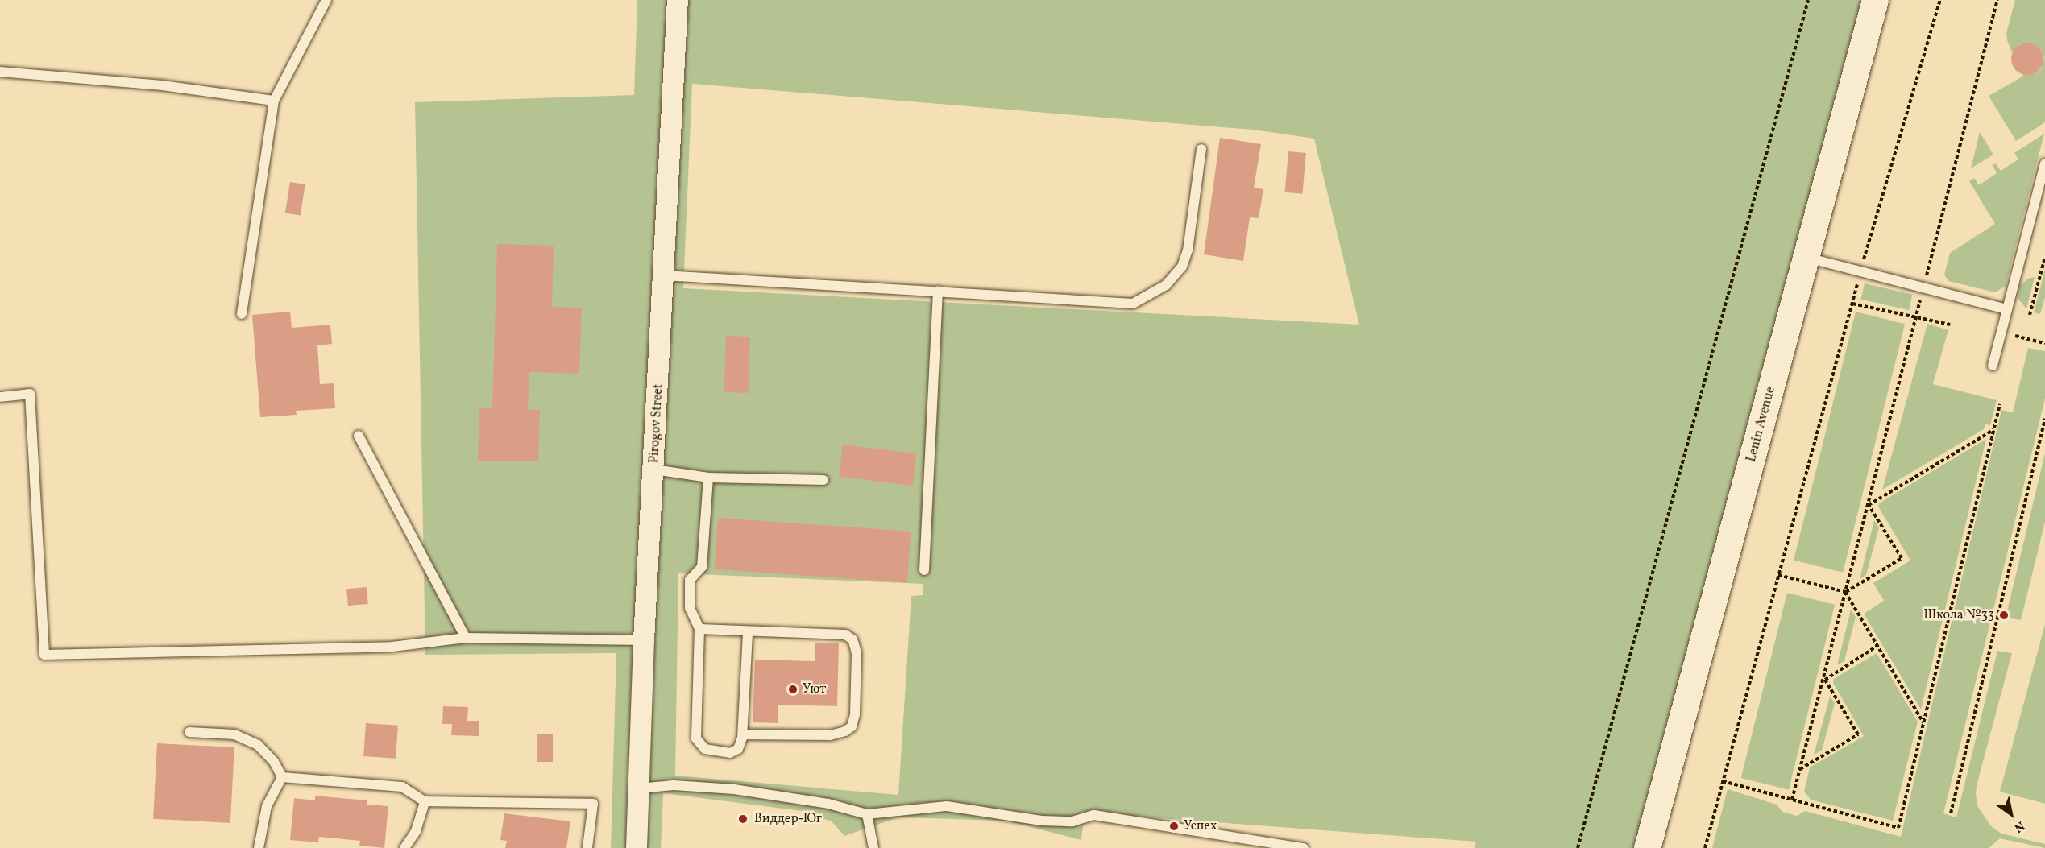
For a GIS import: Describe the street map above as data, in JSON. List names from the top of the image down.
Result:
{
  "streets": {
    "main road": ["Lenin Avenue"],
    "street": ["Pirogov Street"]
  },
  "places": [
    "Школа №33",
    "Уют",
    "Виддер-Юг",
    "Успех"
  ],
  "north": "bottom right"
}
